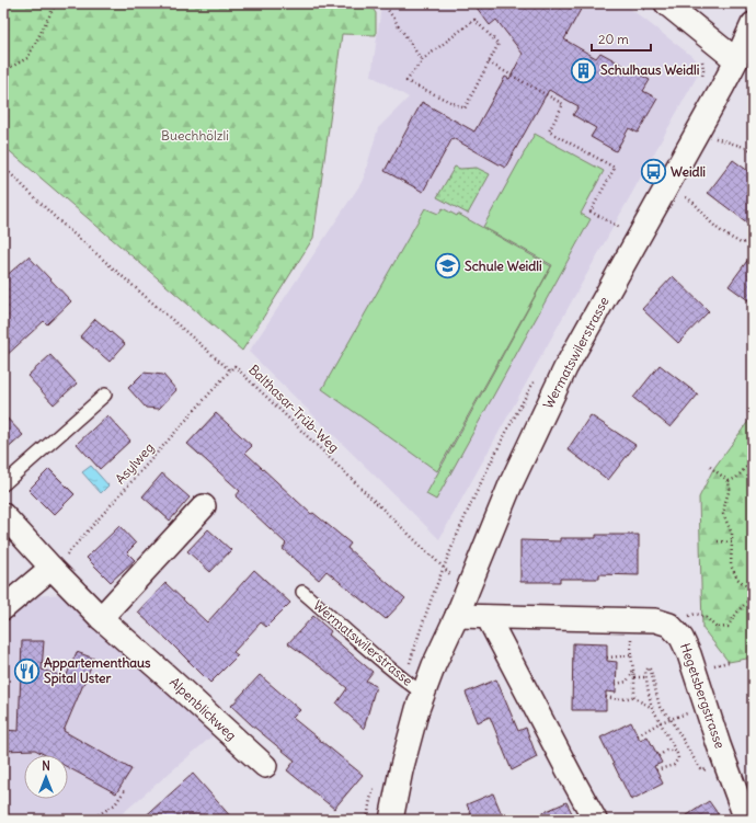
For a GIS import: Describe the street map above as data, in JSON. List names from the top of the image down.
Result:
{
  "streets": {
    "street": ["Wermatswilerstrasse", "Hegetsbergstrasse", "Alpenblickweg"],
    "path": ["Balthasar-Trüb-Weg", "Asylweg"]
  },
  "crossings": [
    ["Wermatswilerstrasse", "Balthasar-Trüb-Weg"],
    ["Balthasar-Trüb-Weg", "Asylweg"],
    ["Asylweg", "Alpenblickweg"]
  ],
  "parks": ["Buechhölzli"],
  "places": {
    "building": ["Schulhaus Weidli"],
    "bus stop": ["Weidli"],
    "school or university": ["Schule Weidli"],
    "restaurant": ["Appartementhaus Spital Uster"]
  },
  "scale_bar": "20 m",
  "north": "top"
}
